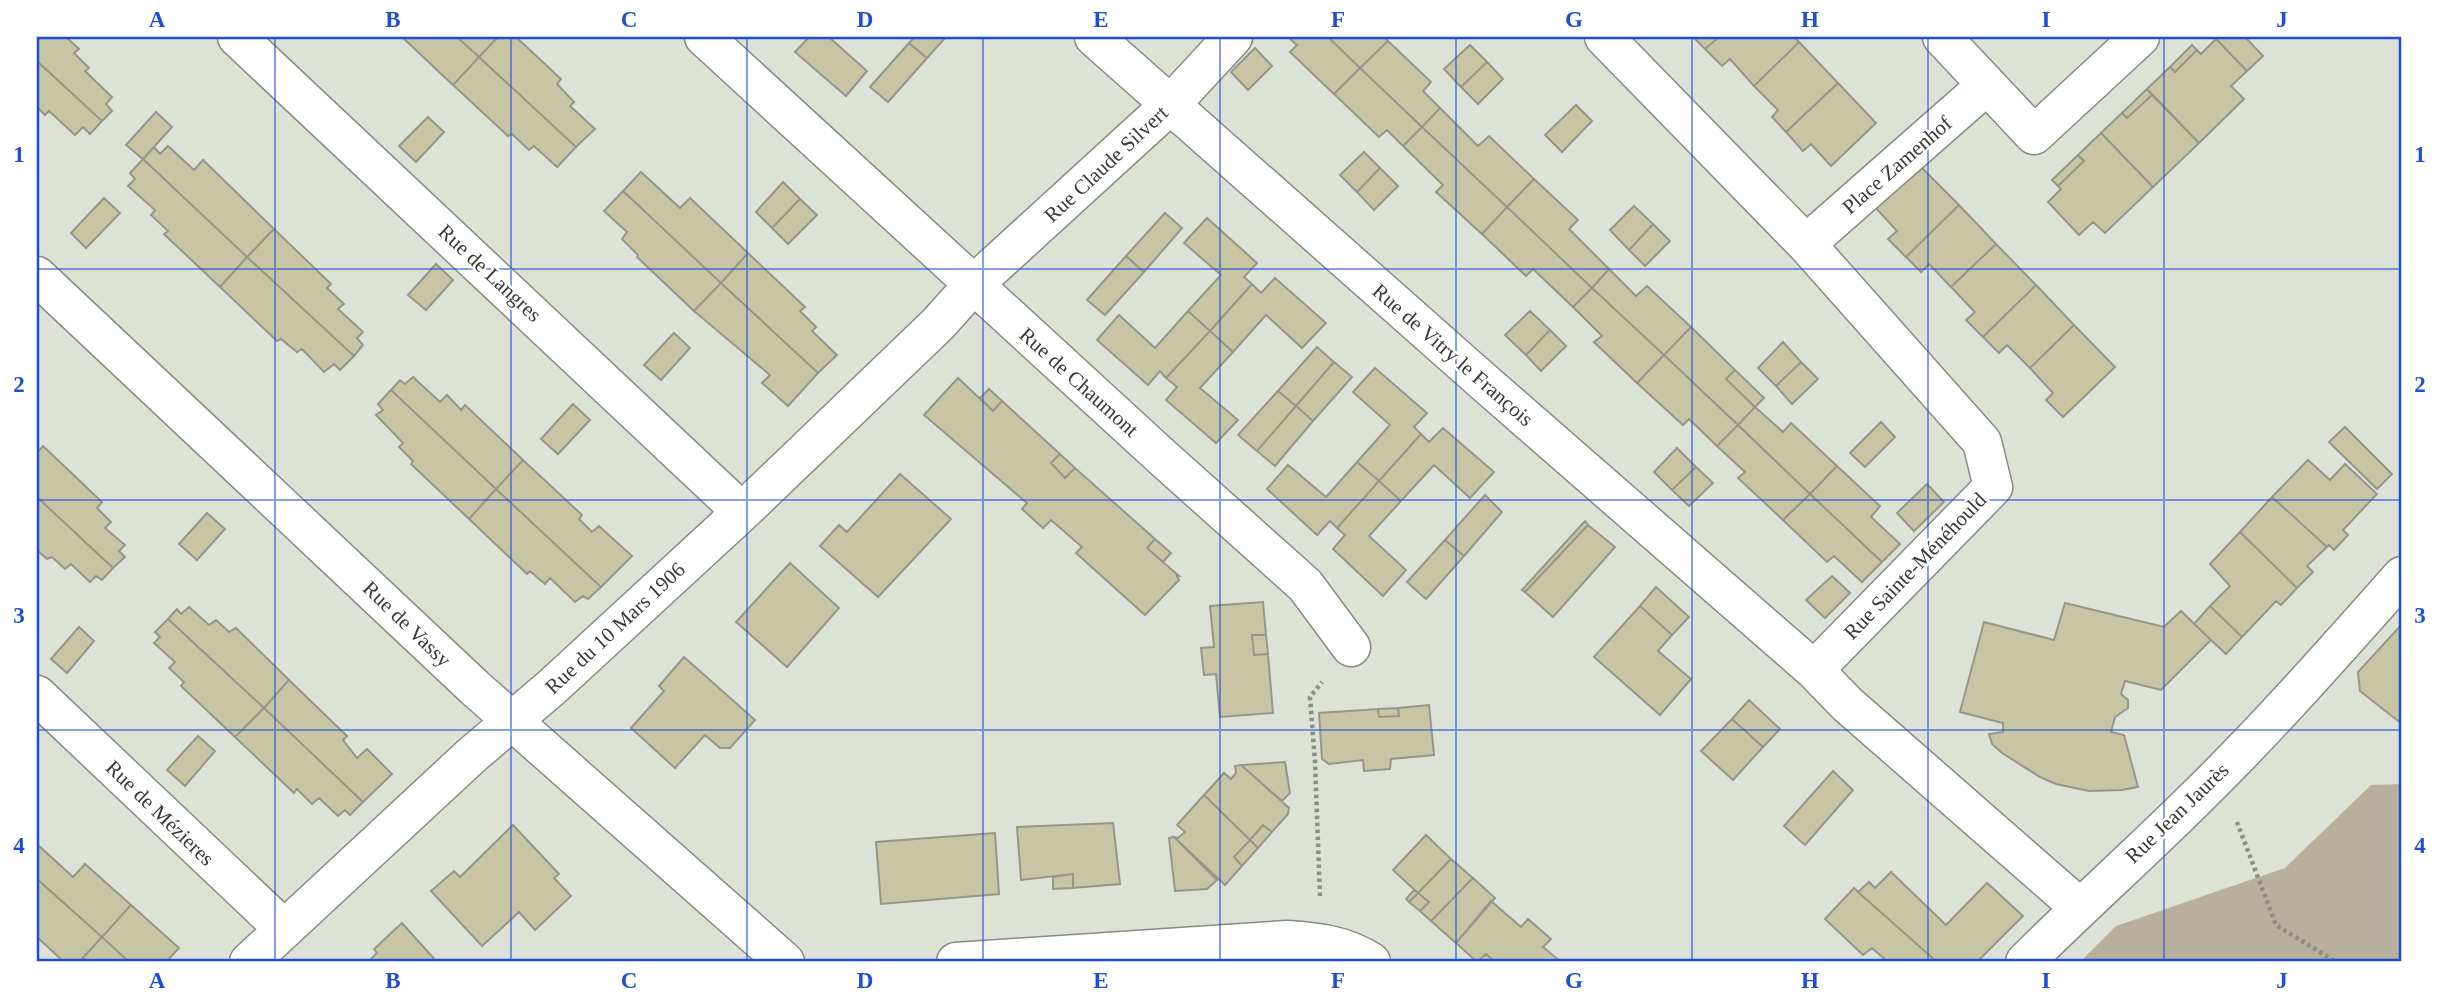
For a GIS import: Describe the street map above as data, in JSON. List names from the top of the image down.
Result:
{
  "streets": {
    "street": [
      "Rue Claude Silvert",
      "Place Zamenhof",
      "Rue de Langres",
      "Rue de Vitry le François",
      "Rue de Chaumont",
      "Rue Sainte-Ménéhould",
      "Rue de Vassy",
      "Rue du 10 Mars 1906",
      "Rue de Mézieres",
      "Rue Jean Jaurès"
    ]
  },
  "crossings": [
    ["Rue Claude Silvert", "Rue de Vitry le François"],
    ["Rue Claude Silvert", "Rue de Chaumont"],
    ["Rue Claude Silvert", "Rue du 10 Mars 1906"],
    ["Place Zamenhof", "Rue Sainte-Ménéhould"],
    ["Rue de Langres", "Rue du 10 Mars 1906"],
    ["Rue de Vitry le François", "Rue Sainte-Ménéhould"],
    ["Rue de Chaumont", "Rue du 10 Mars 1906"],
    ["Rue de Vassy", "Rue du 10 Mars 1906"],
    ["Rue du 10 Mars 1906", "Rue de Mézieres"]
  ],
  "grid": {
    "columns": [
      "A",
      "B",
      "C",
      "D",
      "E",
      "F",
      "G",
      "H",
      "I",
      "J"
    ],
    "rows": [
      "1",
      "2",
      "3",
      "4"
    ]
  }
}
